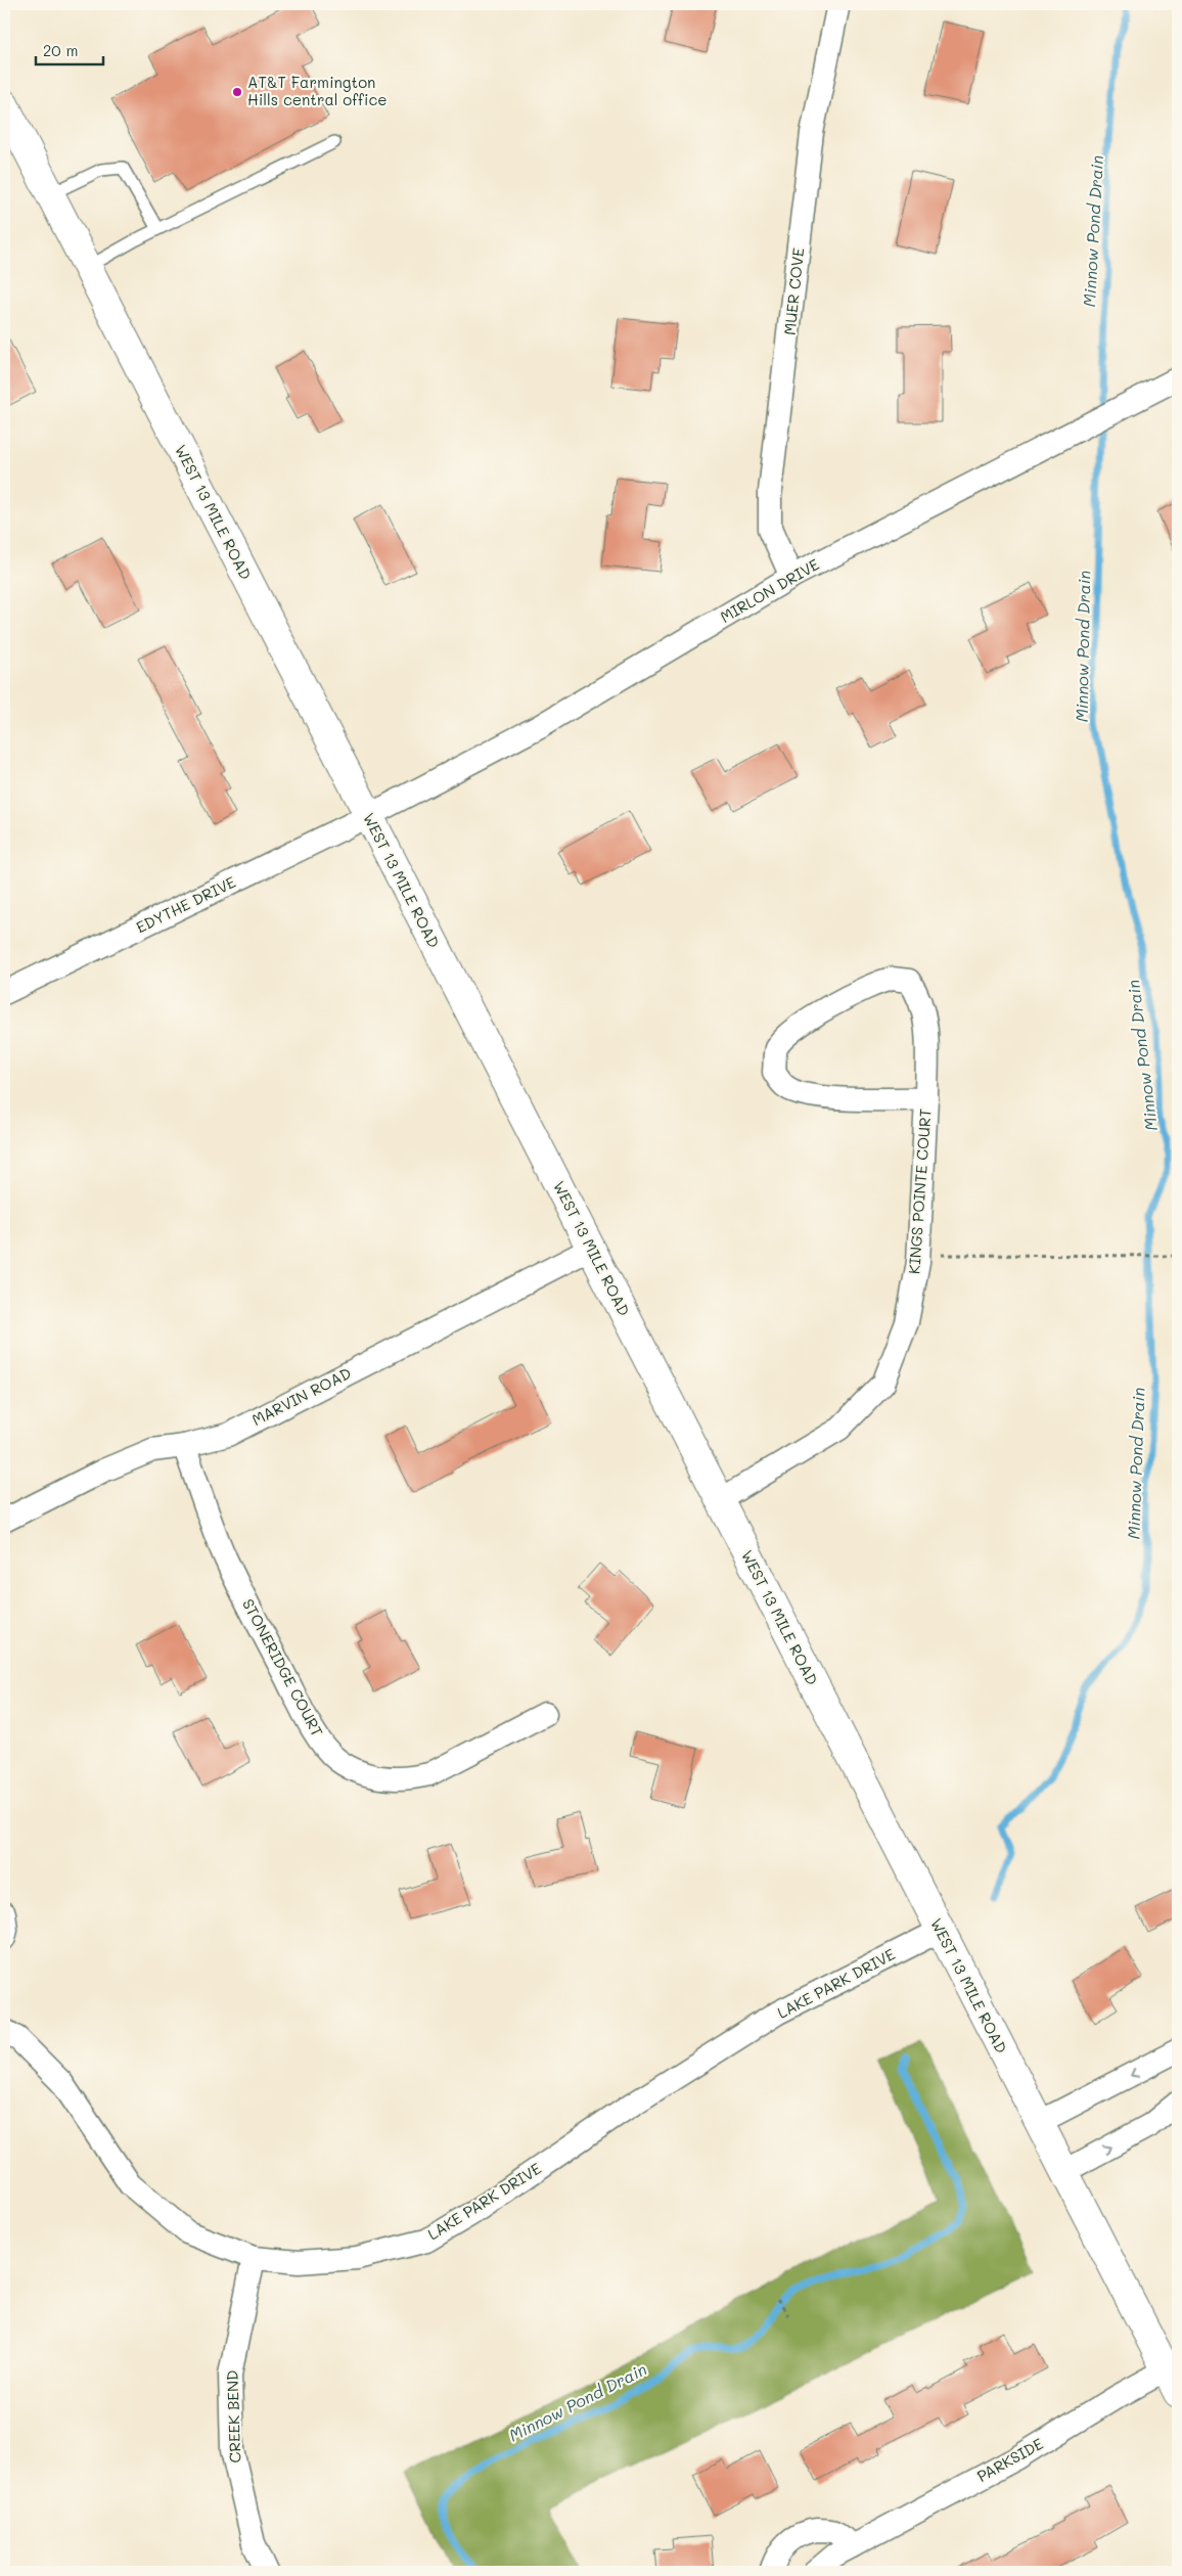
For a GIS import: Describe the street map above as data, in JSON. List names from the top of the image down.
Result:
{
  "streets": {
    "street": [
      "MUER COVE",
      "WEST 13 MILE ROAD",
      "MIRLON DRIVE",
      "EDYTHE DRIVE",
      "KINGS POINTE COURT",
      "MARVIN ROAD",
      "STONERIDGE COURT",
      "LAKE PARK DRIVE",
      "CREEK BEND",
      "PARKSIDE"
    ]
  },
  "crossings": [
    ["MUER COVE", "MIRLON DRIVE"],
    ["WEST 13 MILE ROAD", "MIRLON DRIVE"],
    ["WEST 13 MILE ROAD", "EDYTHE DRIVE"],
    ["WEST 13 MILE ROAD", "KINGS POINTE COURT"],
    ["WEST 13 MILE ROAD", "MARVIN ROAD"],
    ["WEST 13 MILE ROAD", "LAKE PARK DRIVE"],
    ["WEST 13 MILE ROAD", "PARKSIDE"],
    ["MIRLON DRIVE", "EDYTHE DRIVE"],
    ["MARVIN ROAD", "STONERIDGE COURT"],
    ["LAKE PARK DRIVE", "CREEK BEND"]
  ],
  "water": ["Minnow Pond Drain"],
  "places": ["AT&T Farmington Hills central office"],
  "scale_bar": "20 m"
}
